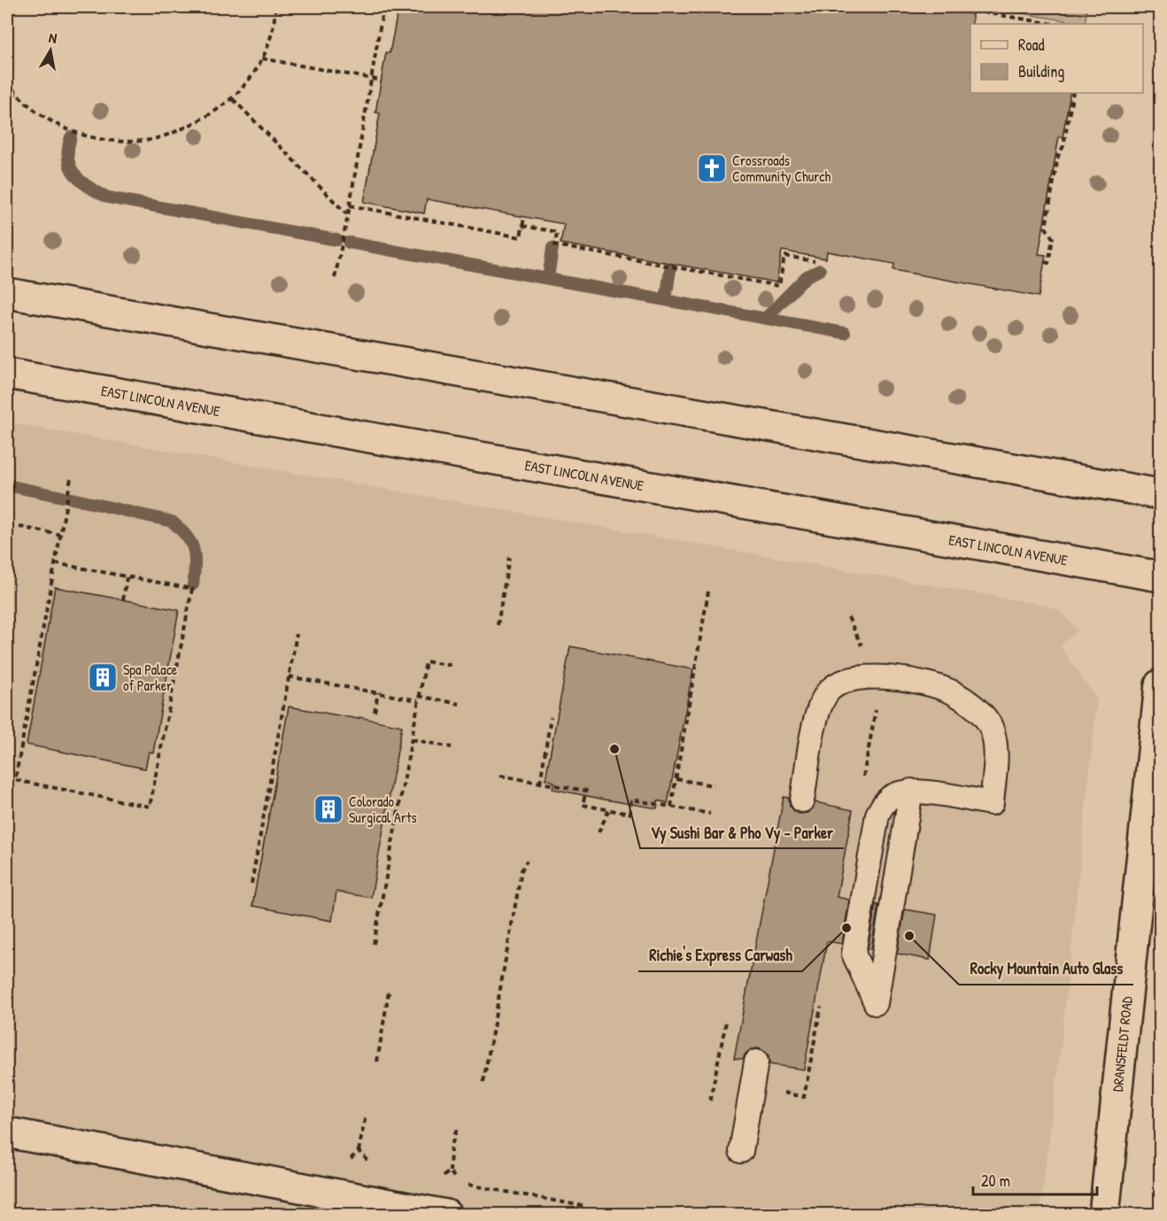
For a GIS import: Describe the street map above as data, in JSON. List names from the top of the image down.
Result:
{
  "streets": {
    "main road": ["EAST LINCOLN AVENUE", "DRANSFELDT ROAD"]
  },
  "places": {
    "church": ["Crossroads Community Church"],
    "building": ["Spa Palace of Parker", "Colorado Surgical Arts"],
    "other": ["Vy Sushi Bar & Pho Vy - Parker", "Richie's Express Carwash", "Rocky Mountain Auto Glass"]
  },
  "legend": ["Road", "Building"],
  "scale_bar": "20 m",
  "north": "top"
}
